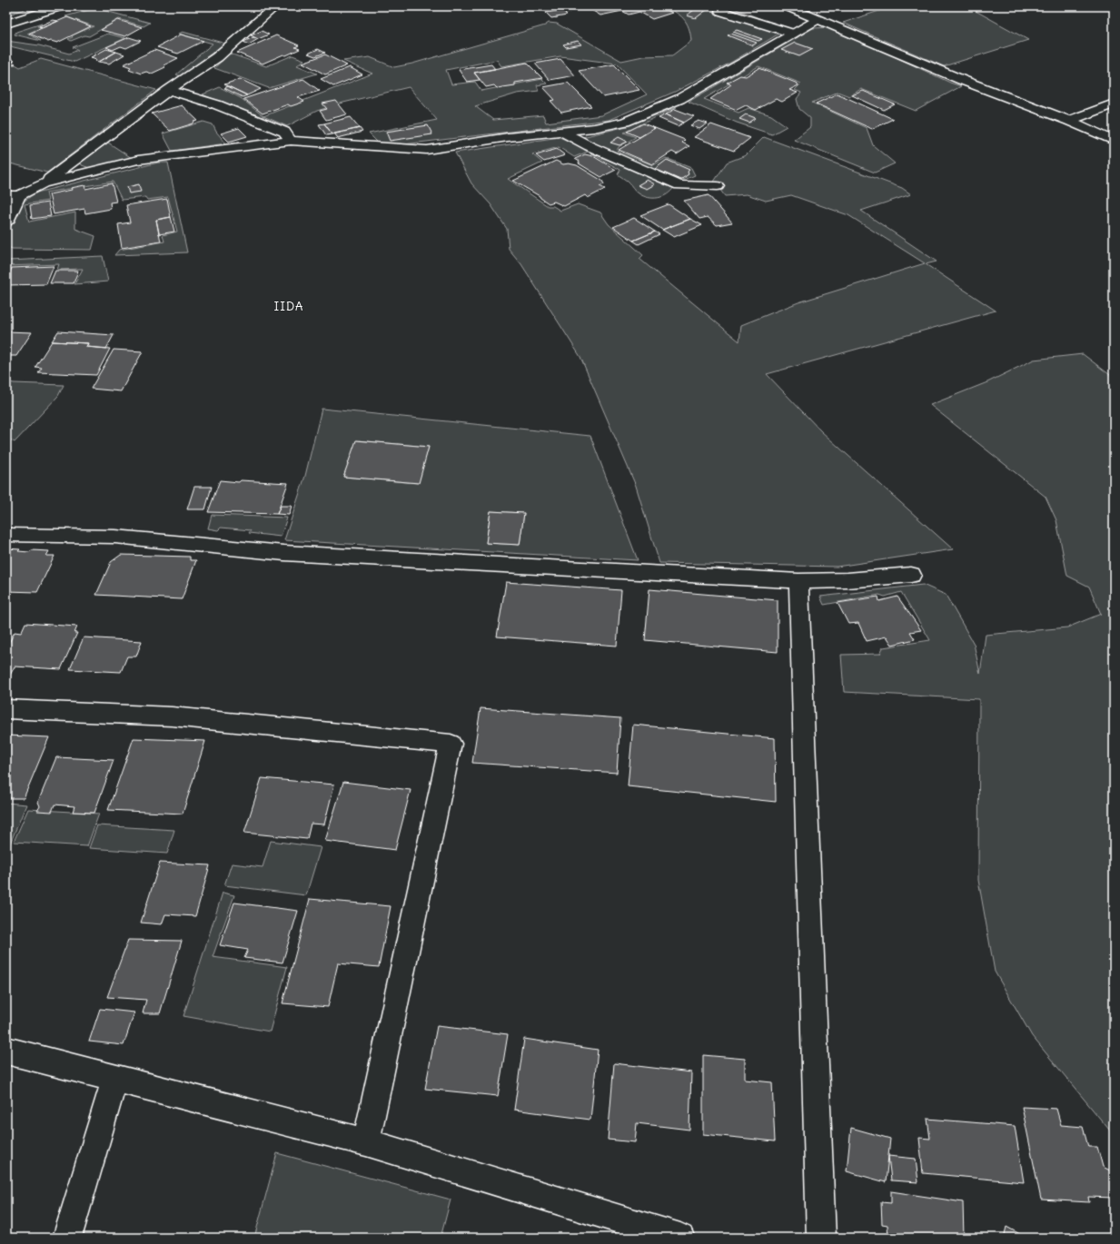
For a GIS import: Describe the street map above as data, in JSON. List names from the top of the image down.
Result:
{
  "districts": ["IIDA"]
}
